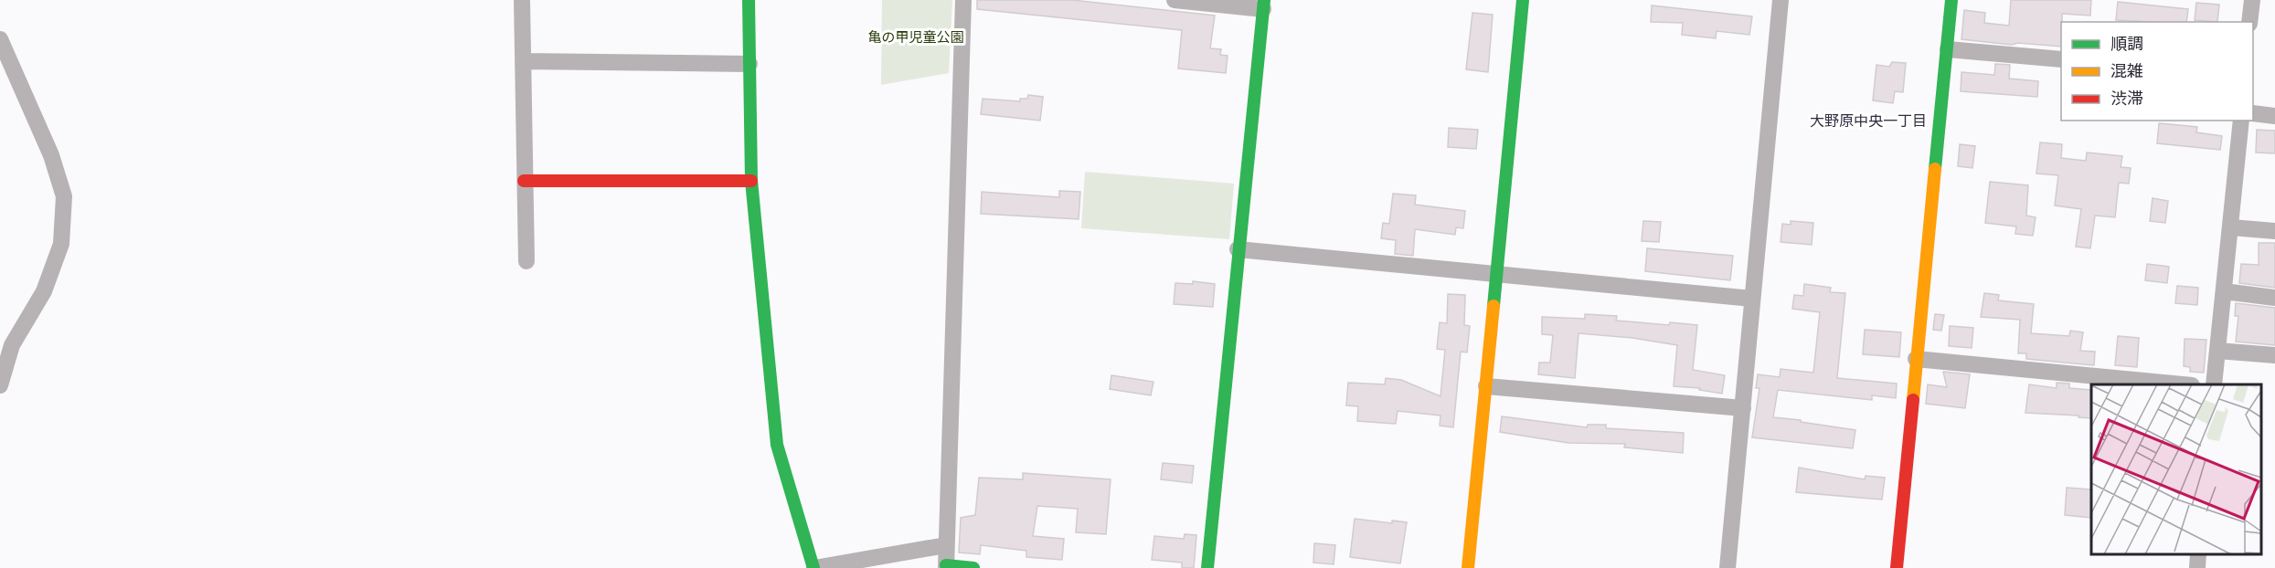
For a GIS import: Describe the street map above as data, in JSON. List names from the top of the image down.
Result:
{
  "districts": ["大野原中央一丁目"],
  "parks": ["亀の甲児童公園"],
  "legend": ["順調", "混雑", "渋滞"]
}
